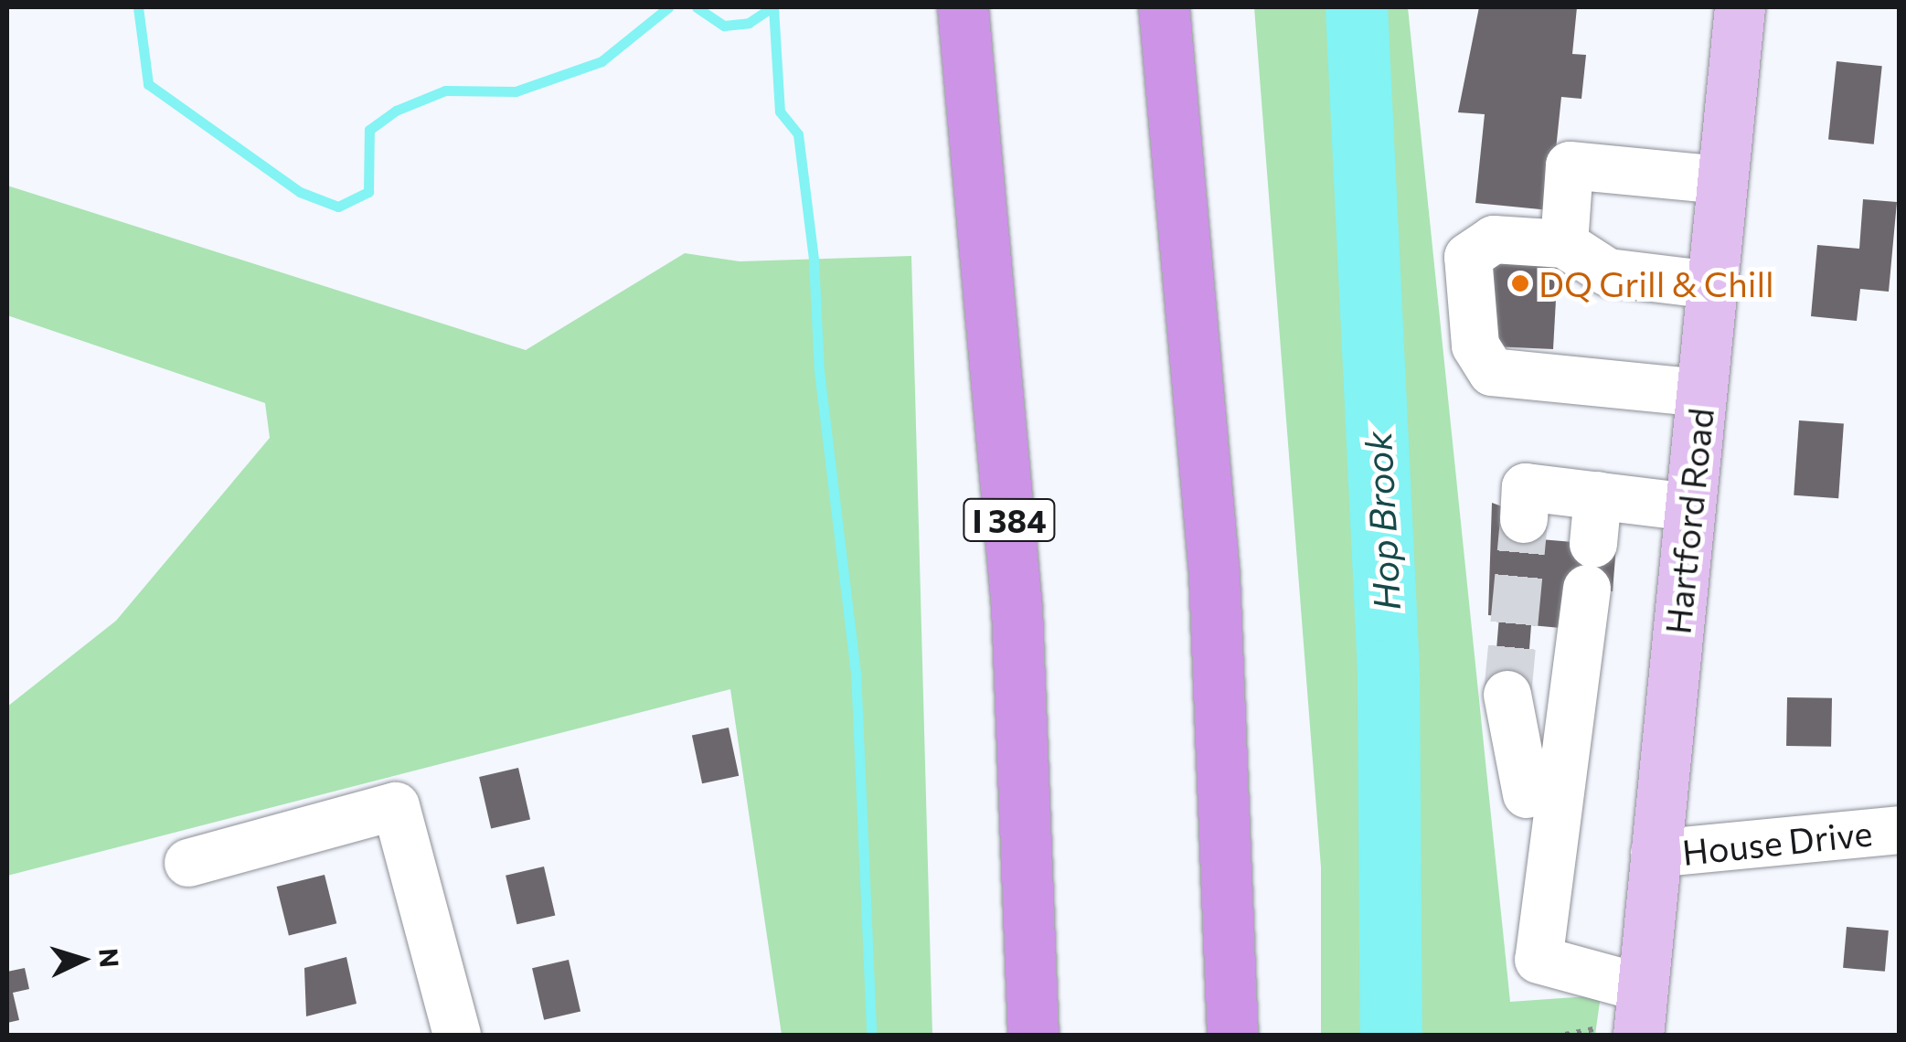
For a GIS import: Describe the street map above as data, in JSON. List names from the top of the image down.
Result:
{
  "streets": {
    "highway": ["I 384"],
    "main road": ["Hartford Road"],
    "street": ["House Drive"]
  },
  "crossings": [
    ["Hartford Road", "House Drive"]
  ],
  "water": ["Hop Brook"],
  "places": ["DQ Grill & Chill"],
  "north": "right"
}
